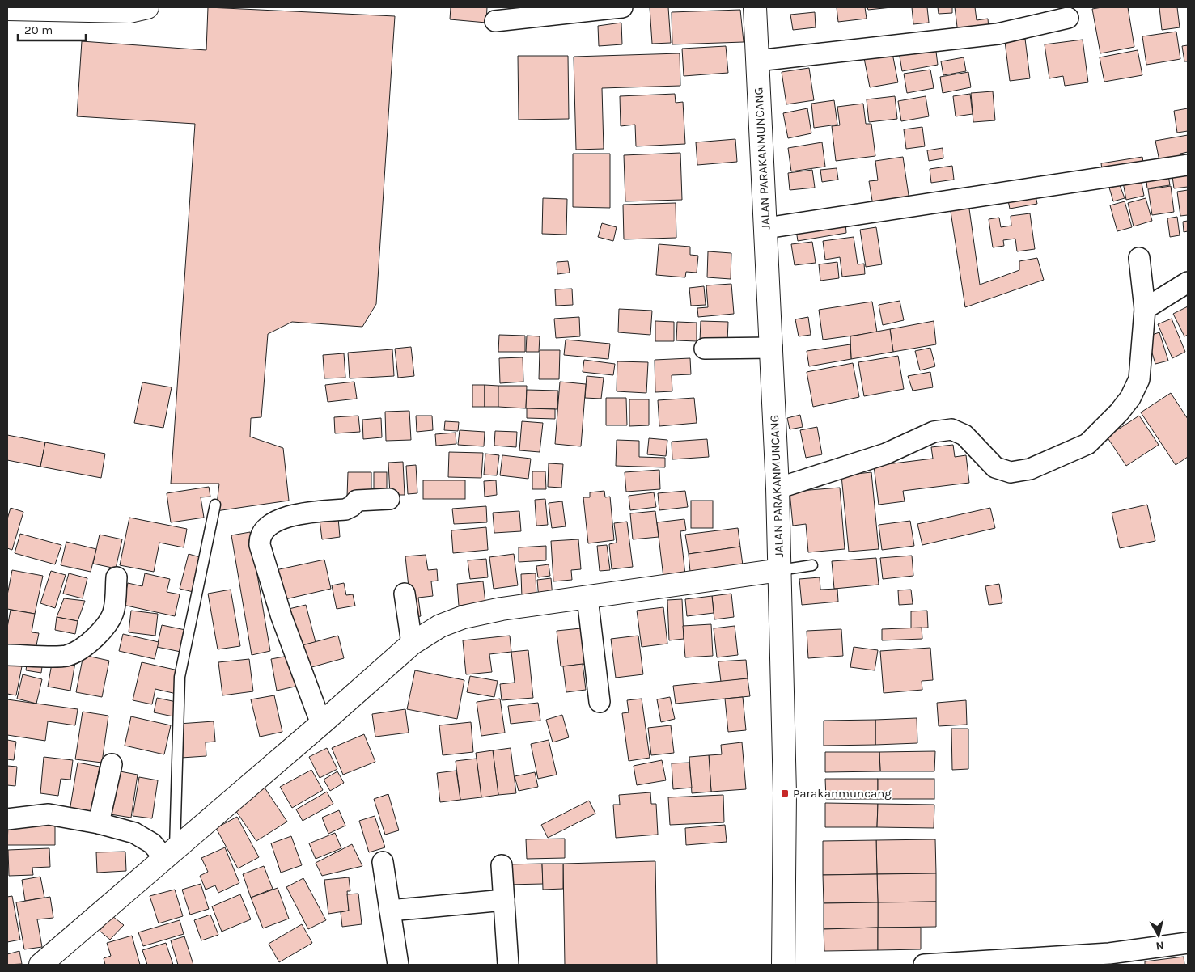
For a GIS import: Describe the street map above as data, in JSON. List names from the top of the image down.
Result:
{
  "streets": {
    "main road": ["JALAN PARAKANMUNCANG"]
  },
  "places": {
    "transit": ["Parakanmuncang"]
  },
  "scale_bar": "20 m",
  "north": "bottom"
}
